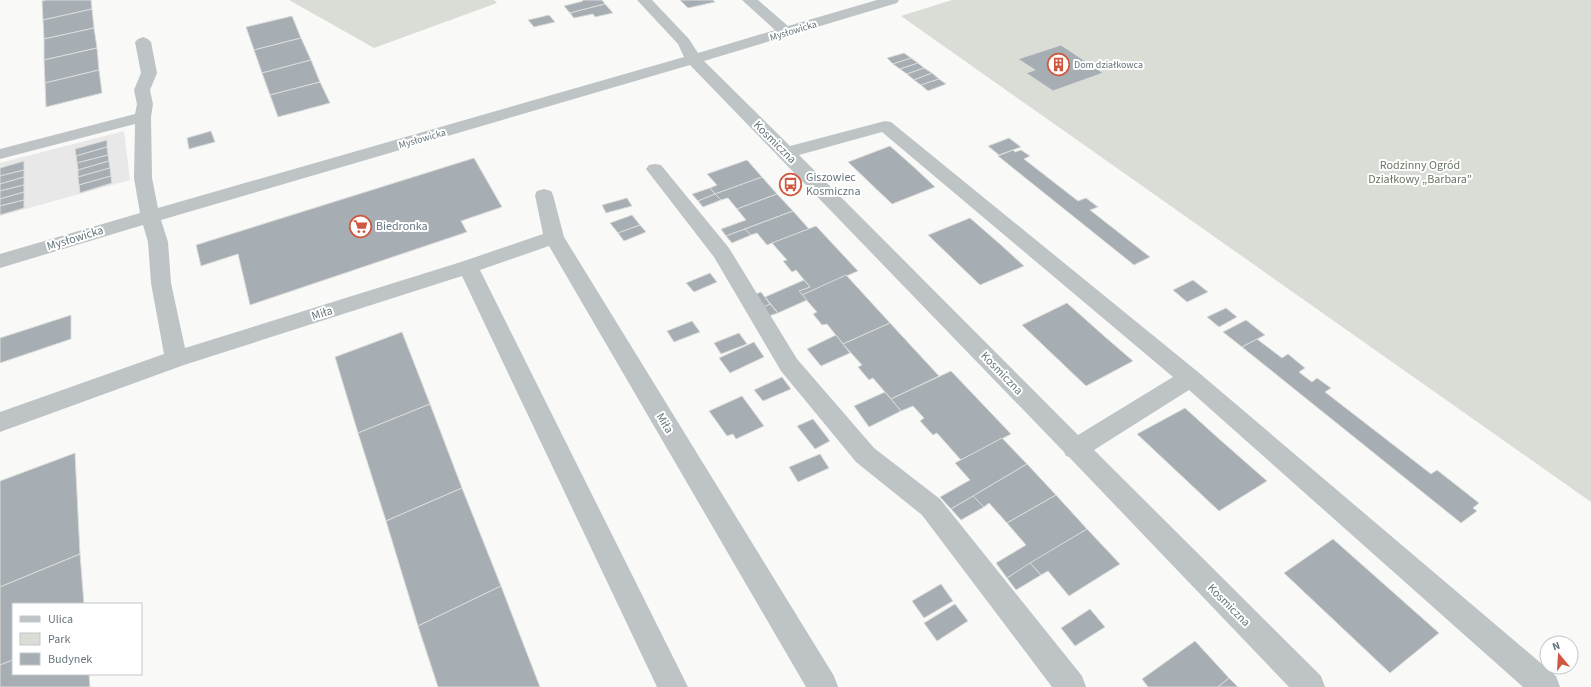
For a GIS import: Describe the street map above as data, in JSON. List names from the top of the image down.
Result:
{
  "streets": {
    "street": ["Mysłowicka", "Kosmiczna", "Miła"]
  },
  "crossings": [
    ["Mysłowicka", "Kosmiczna"]
  ],
  "parks": ["Rodzinny Ogród Działkowy „Barbara”"],
  "places": {
    "building": ["Dom działkowca"],
    "bus stop": ["Giszowiec Kosmiczna"],
    "supermarket": ["Biedronka"]
  },
  "legend": ["Ulica", "Park", "Budynek"],
  "north": "top"
}
